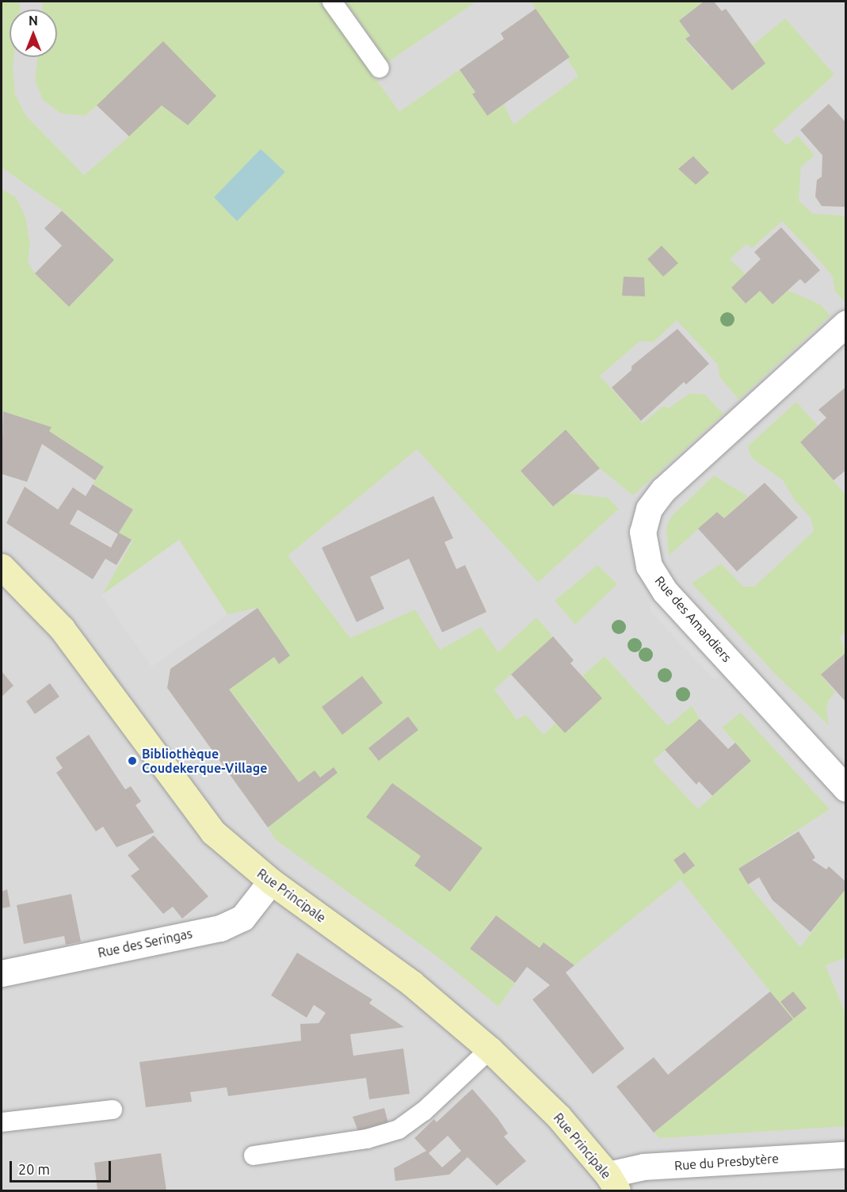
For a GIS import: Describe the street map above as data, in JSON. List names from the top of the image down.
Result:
{
  "streets": {
    "street": [
      "Rue des Amandiers",
      "Rue Principale",
      "Rue des Seringas",
      "Rue du Presbytère"
    ]
  },
  "crossings": [
    ["Rue Principale", "Rue des Seringas"],
    ["Rue Principale", "Rue du Presbytère"]
  ],
  "places": ["Bibliothèque Coudekerque-Village"],
  "scale_bar": "20 m",
  "north": "top"
}
